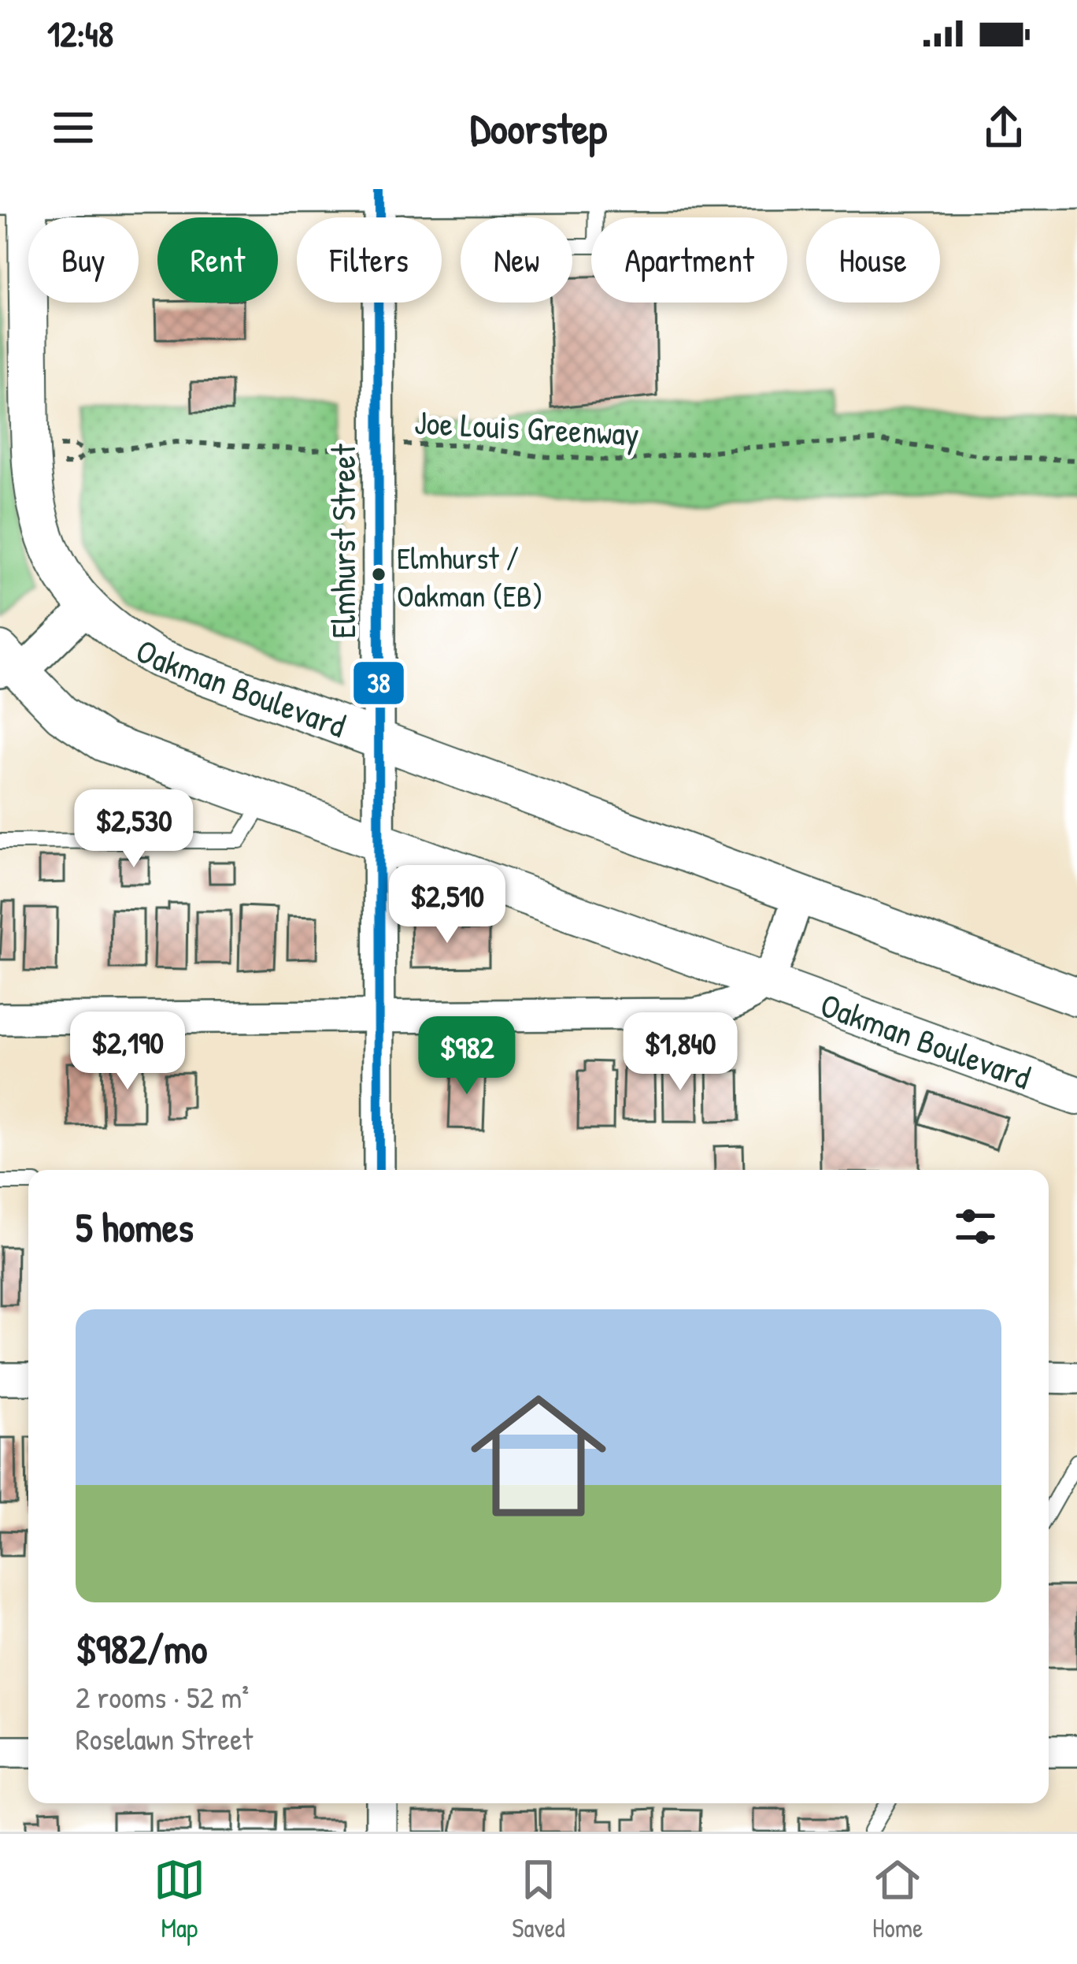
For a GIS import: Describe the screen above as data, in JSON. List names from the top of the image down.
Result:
{
  "streets": {
    "street": ["Elmhurst Street", "Oakman Boulevard"],
    "path": ["Joe Louis Greenway"]
  },
  "crossings": [
    ["Joe Louis Greenway", "Elmhurst Street"],
    ["Elmhurst Street", "Oakman Boulevard"]
  ],
  "places": ["Elmhurst / Oakman (EB)"],
  "lines": ["transit line 38"],
  "page": {
    "status": "12:48",
    "header": "Doorstep",
    "chip": [
      "Buy",
      "Rent",
      "Filters",
      "New",
      "Apartment",
      "House"
    ],
    "price": [
      "$2,530",
      "$2,510",
      "$2,190",
      "$1,840",
      "$982"
    ],
    "heading": "5 homes",
    "list": [
      {
        "name": "$982/mo",
        "note": "2 rooms · 52 m² · Roselawn Street"
      }
    ],
    "tabs": ["Map", "Saved", "Home"]
  }
}
